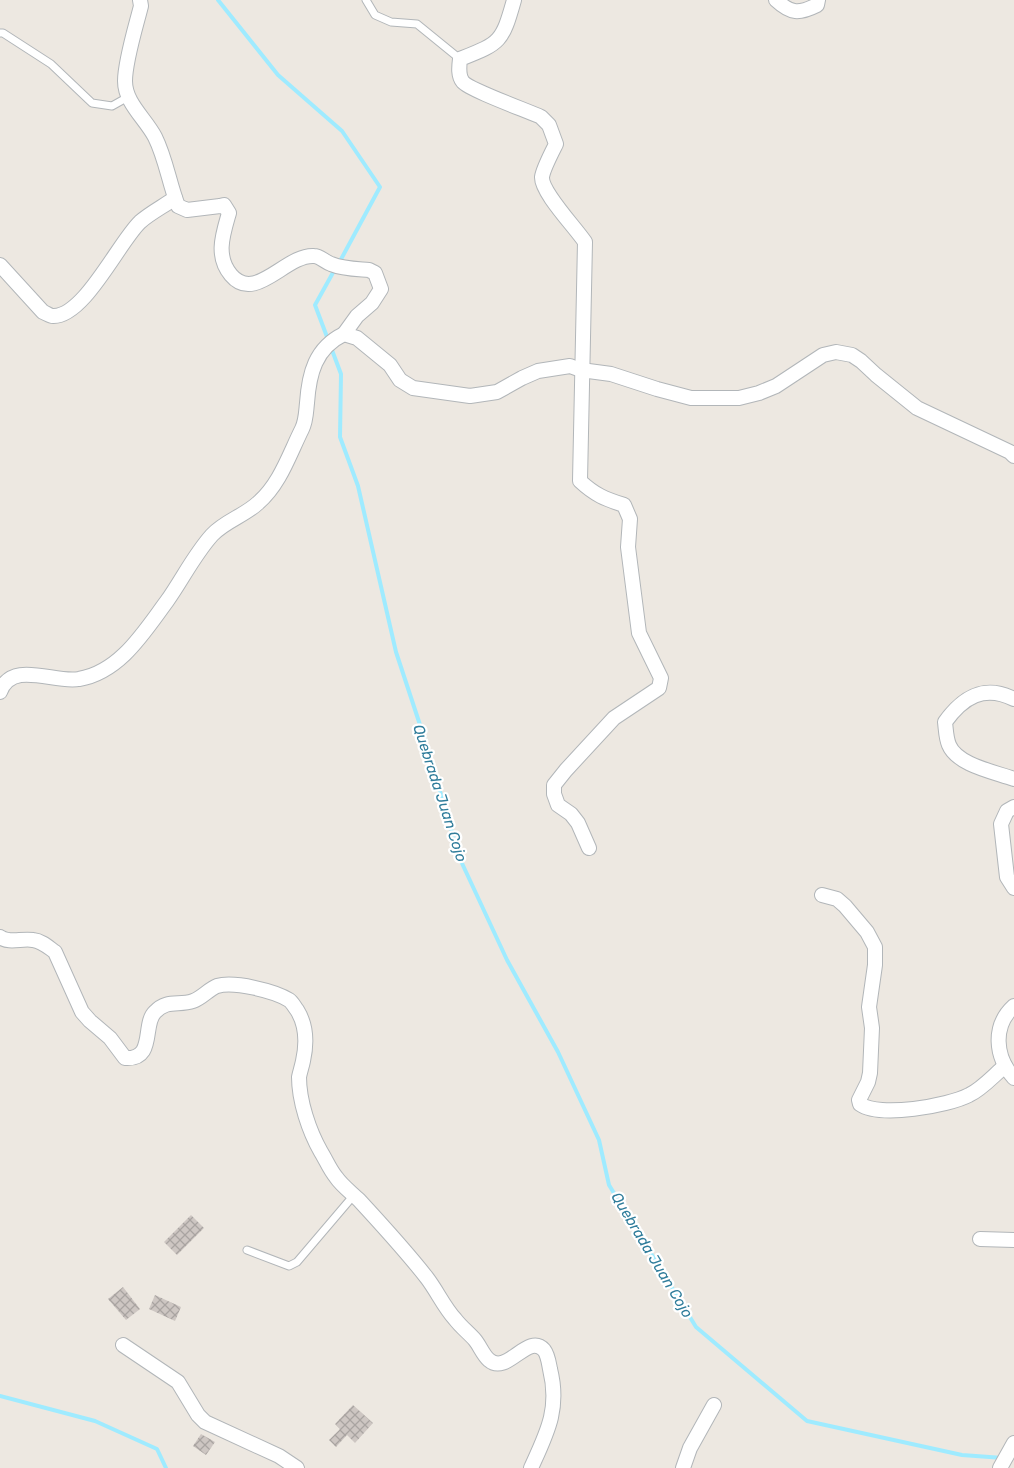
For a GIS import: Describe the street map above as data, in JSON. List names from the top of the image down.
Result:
{
  "water": ["Quebrada Juan Cojo"]
}
